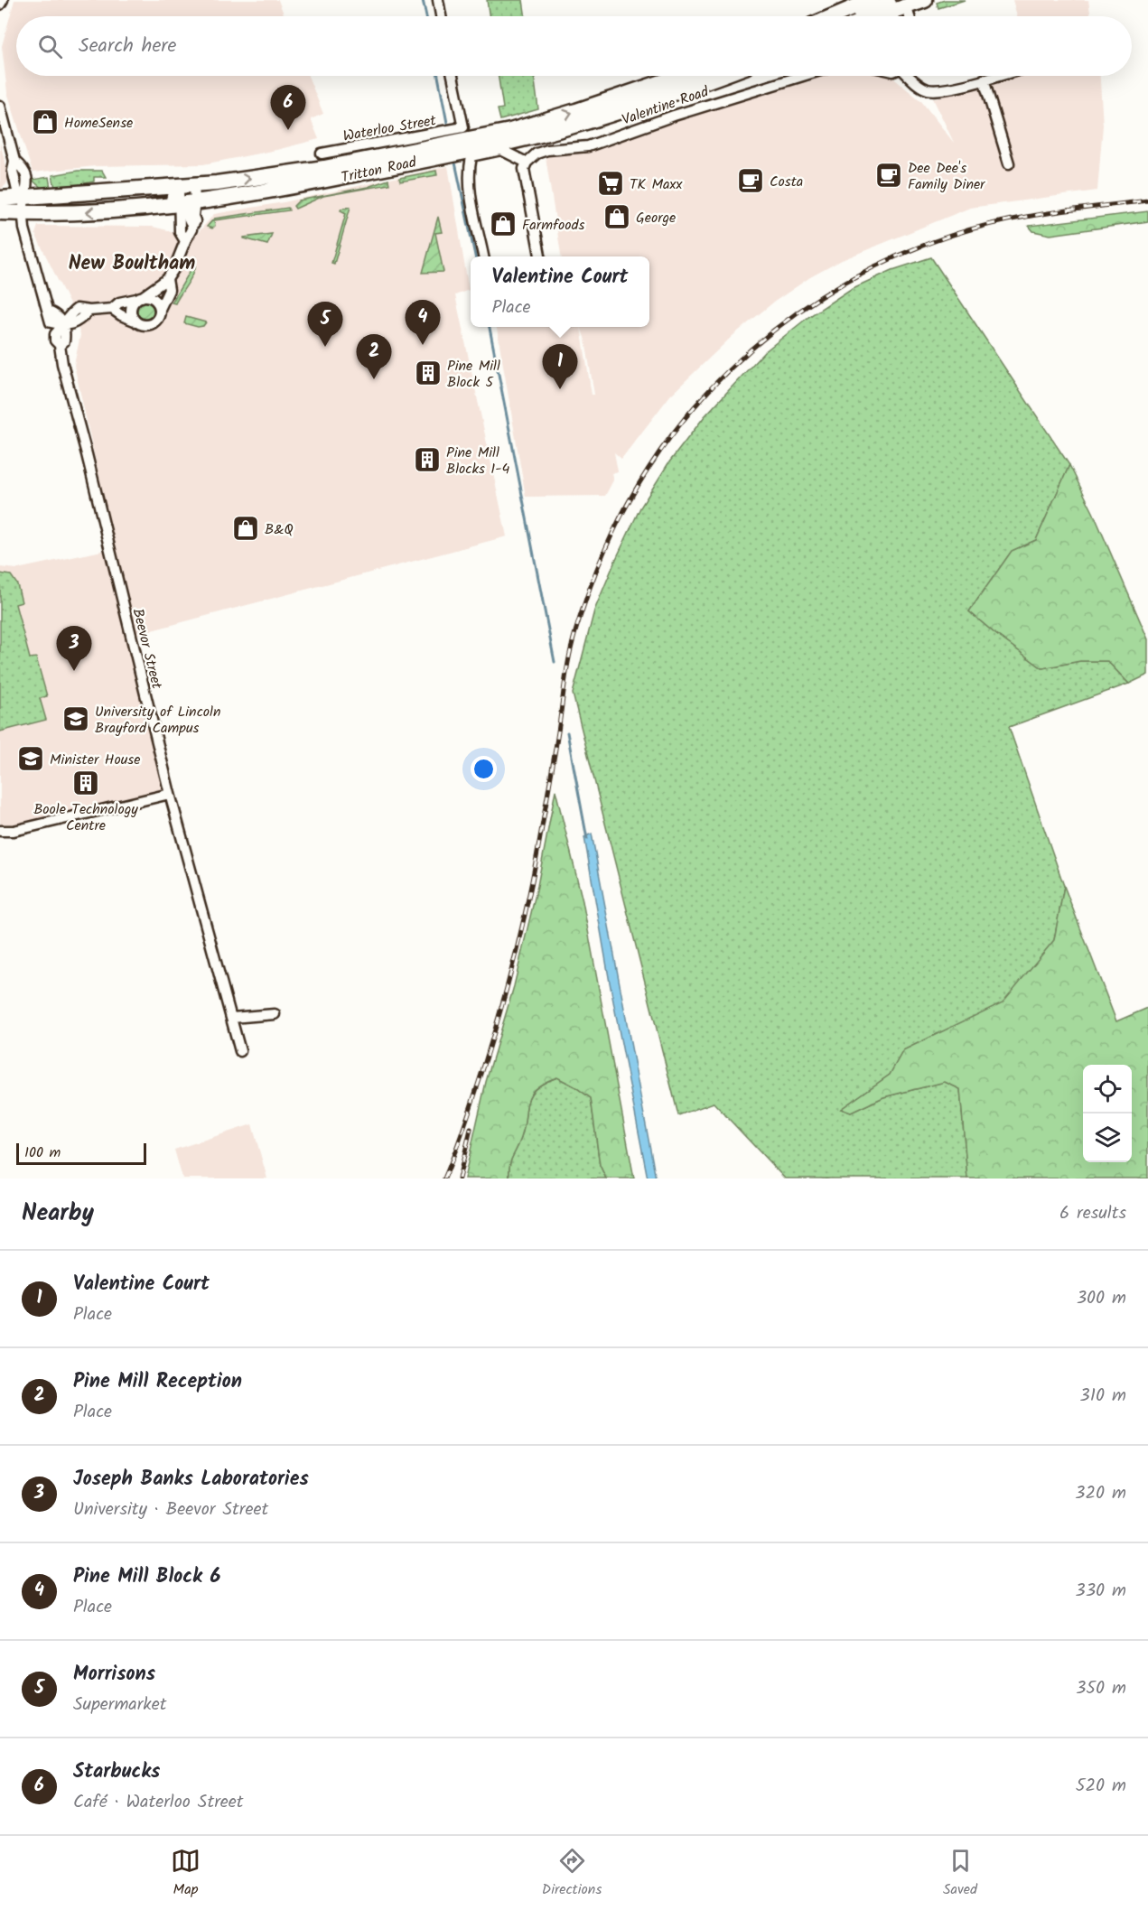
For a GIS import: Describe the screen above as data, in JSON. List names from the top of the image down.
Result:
{
  "streets": {
    "main road": ["Tritton Road"],
    "street": ["Valentine Road", "Waterloo Street", "Beevor Street"]
  },
  "districts": ["New Boultham"],
  "places": {
    "shop": [
      "HomeSense",
      "George",
      "Farmfoods",
      "B&Q"
    ],
    "cafe": ["Dee Dee's Family Diner", "Costa"],
    "supermarket": ["TK Maxx"],
    "building": ["Pine Mill Block 5", "Pine Mill Blocks 1-4", "Boole Technology Centre"],
    "school or university": ["University of Lincoln Brayford Campus", "Minister House"]
  },
  "scale_bar": "100 m",
  "page": {
    "search": "Search here",
    "pins": [
      "6",
      "4",
      "5",
      "2",
      "1",
      "3"
    ],
    "popup": ["Valentine Court", "Place"],
    "scale": "100 m",
    "heading": ["Nearby", "6 results"],
    "list": [
      {
        "mark": "1",
        "name": "Valentine Court",
        "note": "Place",
        "value": "300 m"
      },
      {
        "mark": "2",
        "name": "Pine Mill Reception",
        "note": "Place",
        "value": "310 m"
      },
      {
        "mark": "3",
        "name": "Joseph Banks Laboratories",
        "note": "University · Beevor Street",
        "value": "320 m"
      },
      {
        "mark": "4",
        "name": "Pine Mill Block 6",
        "note": "Place",
        "value": "330 m"
      },
      {
        "mark": "5",
        "name": "Morrisons",
        "note": "Supermarket",
        "value": "350 m"
      },
      {
        "mark": "6",
        "name": "Starbucks",
        "note": "Café · Waterloo Street",
        "value": "520 m"
      }
    ],
    "nav": ["Map", "Directions", "Saved"]
  }
}
